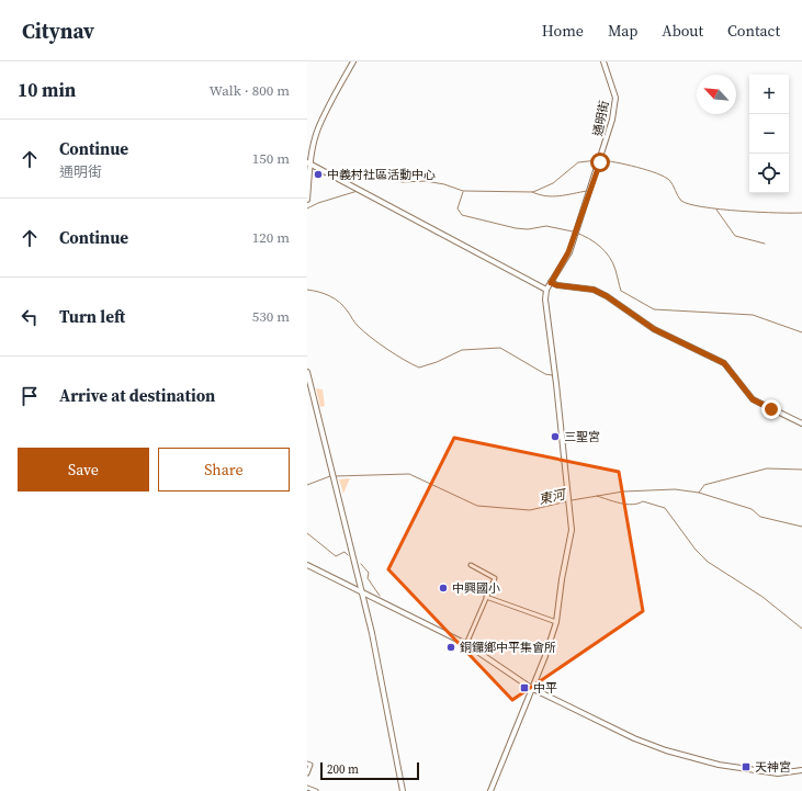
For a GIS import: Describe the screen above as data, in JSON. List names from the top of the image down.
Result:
{
  "streets": {
    "street": ["通明街"]
  },
  "water": ["東河"],
  "places": {
    "other": [
      "中義村社區活動中心",
      "三聖宮",
      "中興國小",
      "銅鑼鄉中平集會所"
    ],
    "transit": ["中平", "天神宮"]
  },
  "scale_bar": "200 m",
  "north": "top left",
  "page": {
    "header": "Citynav",
    "nav": [
      "Home",
      "Map",
      "About",
      "Contact"
    ],
    "heading": ["10 min", "Walk · 800 m"],
    "map_buttons": ["+", "−"],
    "list": [
      ["Continue", "通明街", "150 m"],
      ["Continue", "120 m"],
      ["Turn left", "530 m"],
      "Arrive at destination"
    ],
    "buttons": ["Save", "Share"],
    "scale": "200 m"
  }
}
